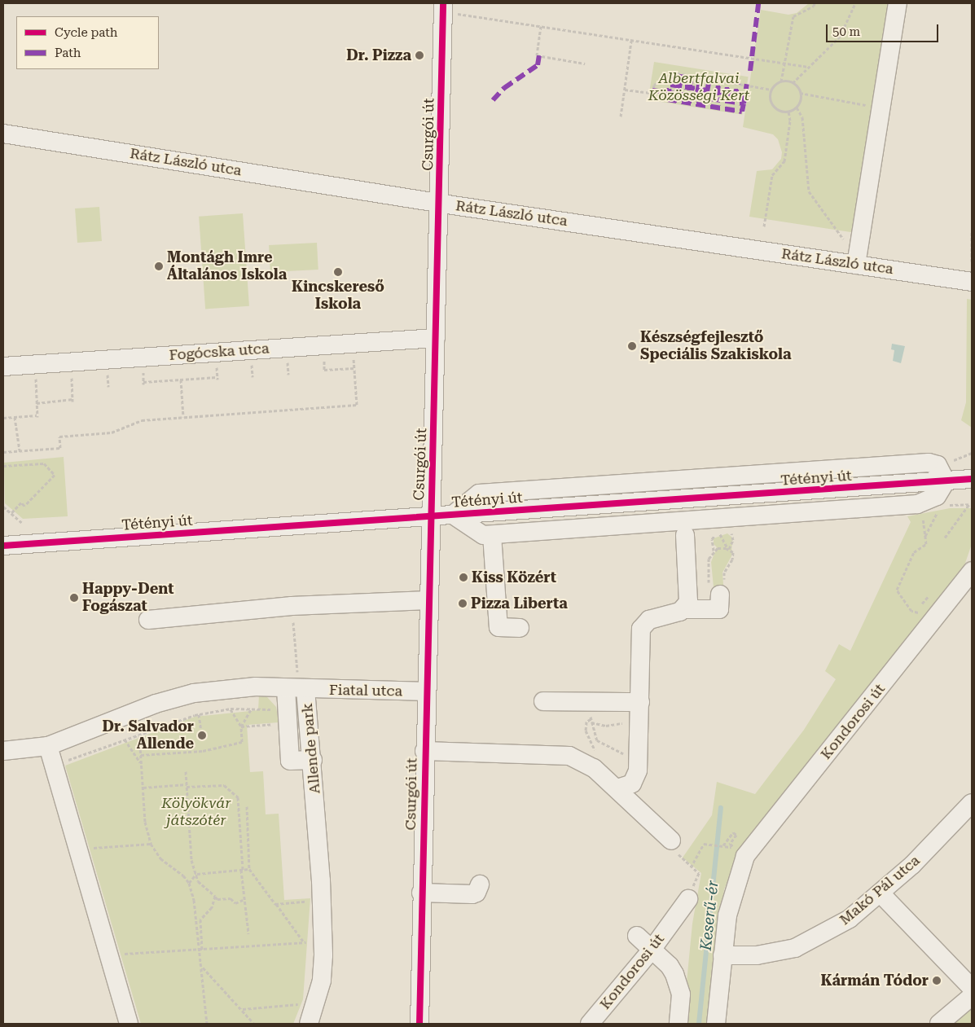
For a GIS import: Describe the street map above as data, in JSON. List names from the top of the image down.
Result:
{
  "streets": {
    "street": [
      "Csurgói út",
      "Rátz László utca",
      "Fogócska utca",
      "Tétényi út",
      "Fiatal utca",
      "Kondorosi út",
      "Allende park",
      "Makó Pál utca"
    ]
  },
  "crossings": [
    ["Csurgói út", "Rátz László utca"],
    ["Csurgói út", "Fogócska utca"],
    ["Csurgói út", "Tétényi út"],
    ["Csurgói út", "Fiatal utca"],
    ["Fiatal utca", "Allende park"],
    ["Kondorosi út", "Makó Pál utca"]
  ],
  "water": ["Keserű-ér"],
  "parks": ["Albertfalvai Közösségi Kert", "Kölyökvár játszótér"],
  "places": [
    "Dr. Pizza",
    "Montágh Imre Általános Iskola",
    "Kincskereső Iskola",
    "Készségfejlesztő Speciális Szakiskola",
    "Kiss Közért",
    "Happy-Dent Fogászat",
    "Pizza Liberta",
    "Dr. Salvador Allende",
    "Kármán Tódor"
  ],
  "legend": ["Cycle path", "Path"],
  "scale_bar": "50 m"
}
